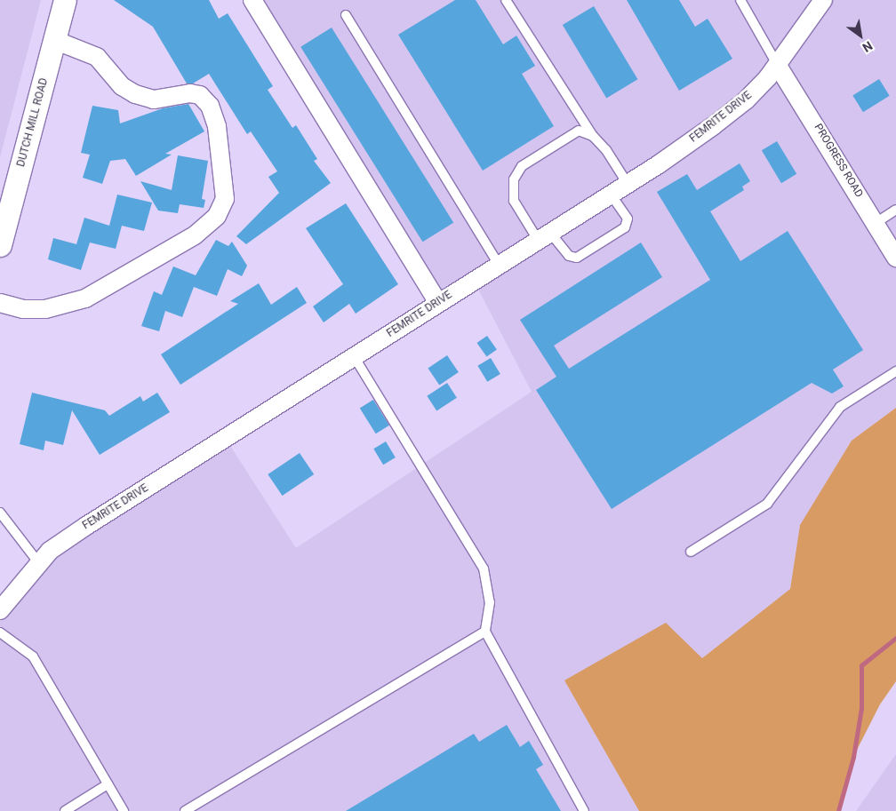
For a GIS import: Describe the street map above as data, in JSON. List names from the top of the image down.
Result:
{
  "streets": {
    "street": ["FEMRITE DRIVE", "DUTCH MILL ROAD", "PROGRESS ROAD"]
  },
  "crossings": [
    ["FEMRITE DRIVE", "PROGRESS ROAD"]
  ],
  "north": "bottom right"
}
